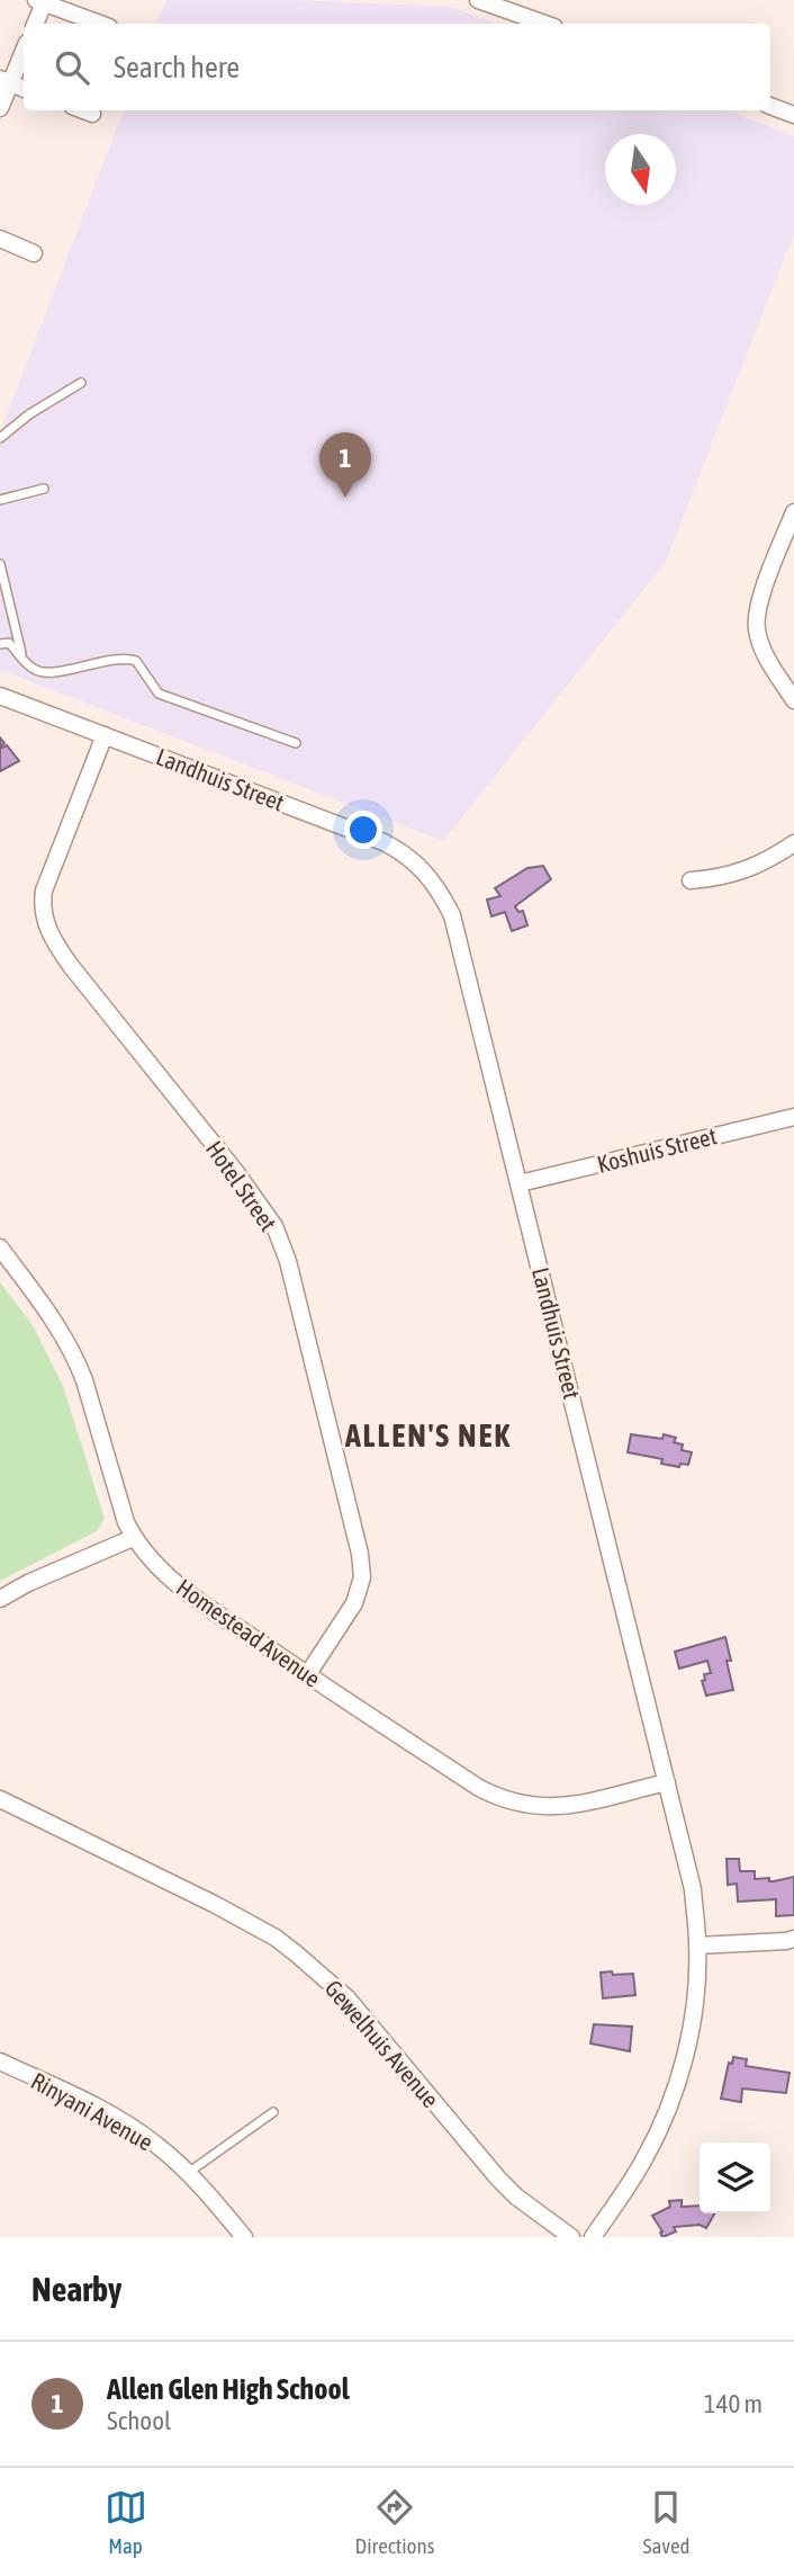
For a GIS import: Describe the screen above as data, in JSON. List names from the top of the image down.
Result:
{
  "streets": {
    "street": [
      "Landhuis Street",
      "Koshuis Street",
      "Hotel Street",
      "Homestead Avenue",
      "Gewelhuis Avenue",
      "Rinyani Avenue"
    ]
  },
  "crossings": [
    ["Landhuis Street", "Koshuis Street"],
    ["Landhuis Street", "Hotel Street"],
    ["Landhuis Street", "Homestead Avenue"],
    ["Hotel Street", "Homestead Avenue"]
  ],
  "districts": ["ALLEN'S NEK"],
  "north": "bottom",
  "page": {
    "search": "Search here",
    "pins": "1",
    "heading": "Nearby",
    "list": [
      {
        "mark": "1",
        "name": "Allen Glen High School",
        "note": "School",
        "value": "140 m"
      }
    ],
    "nav": ["Map", "Directions", "Saved"]
  }
}
